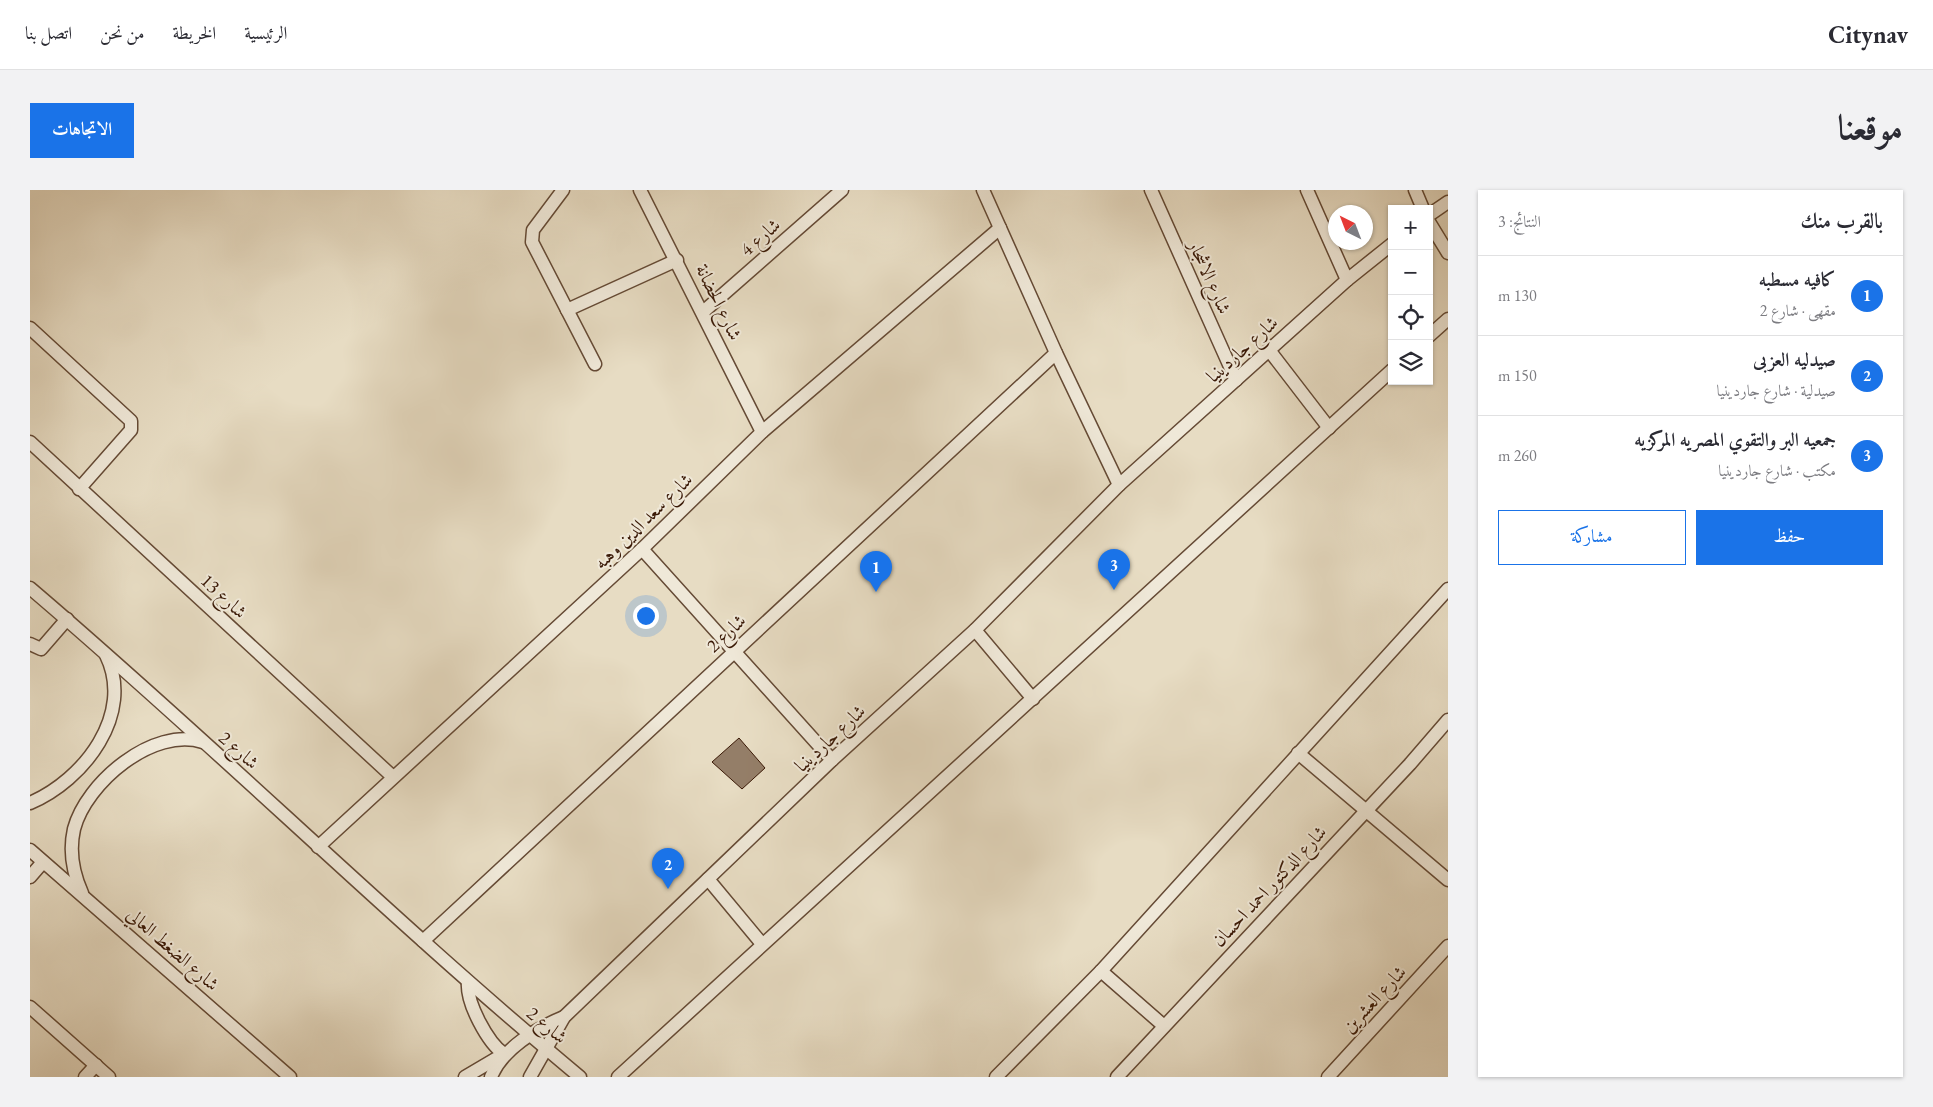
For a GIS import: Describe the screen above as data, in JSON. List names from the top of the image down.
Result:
{
  "streets": {
    "street": [
      "شارع 4",
      "شارع الاشجار",
      "شارع الحضانة",
      "شارع جاردينيا",
      "شارع سعد الدين وهبه",
      "شارع 13",
      "شارع 2",
      "شارع الدكتور احمد احسان",
      "شارع الضغط العالي",
      "شارع العشرين"
    ]
  },
  "crossings": [
    ["شارع 4", "شارع الحضانة"],
    ["شارع الاشجار", "شارع جاردينيا"],
    ["شارع الحضانة", "شارع سعد الدين وهبه"],
    ["شارع جاردينيا", "شارع 2"],
    ["شارع سعد الدين وهبه", "شارع 13"],
    ["شارع سعد الدين وهبه", "شارع 2"]
  ],
  "north": "top left",
  "page": {
    "header": "Citynav",
    "nav": [
      "الرئيسية",
      "الخريطة",
      "من نحن",
      "اتصل بنا"
    ],
    "title": "موقعنا",
    "buttons": [
      "الاتجاهات",
      ["حفظ", "مشاركة"]
    ],
    "heading": ["بالقرب منك", "النتائج: 3"],
    "map_buttons": ["+", "−"],
    "list": [
      {
        "mark": "1",
        "name": "كافيه مسطبه",
        "note": "مقهى · شارع 2",
        "value": "130 m"
      },
      {
        "mark": "2",
        "name": "صيدليه العزبى",
        "note": "صيدلية · شارع جاردينيا",
        "value": "150 m"
      },
      {
        "mark": "3",
        "name": "جمعيه البر والتقوي المصريه المركزيه",
        "note": "مكتب · شارع جاردينيا",
        "value": "260 m"
      }
    ],
    "pins": ["3", "1", "2"]
  }
}
